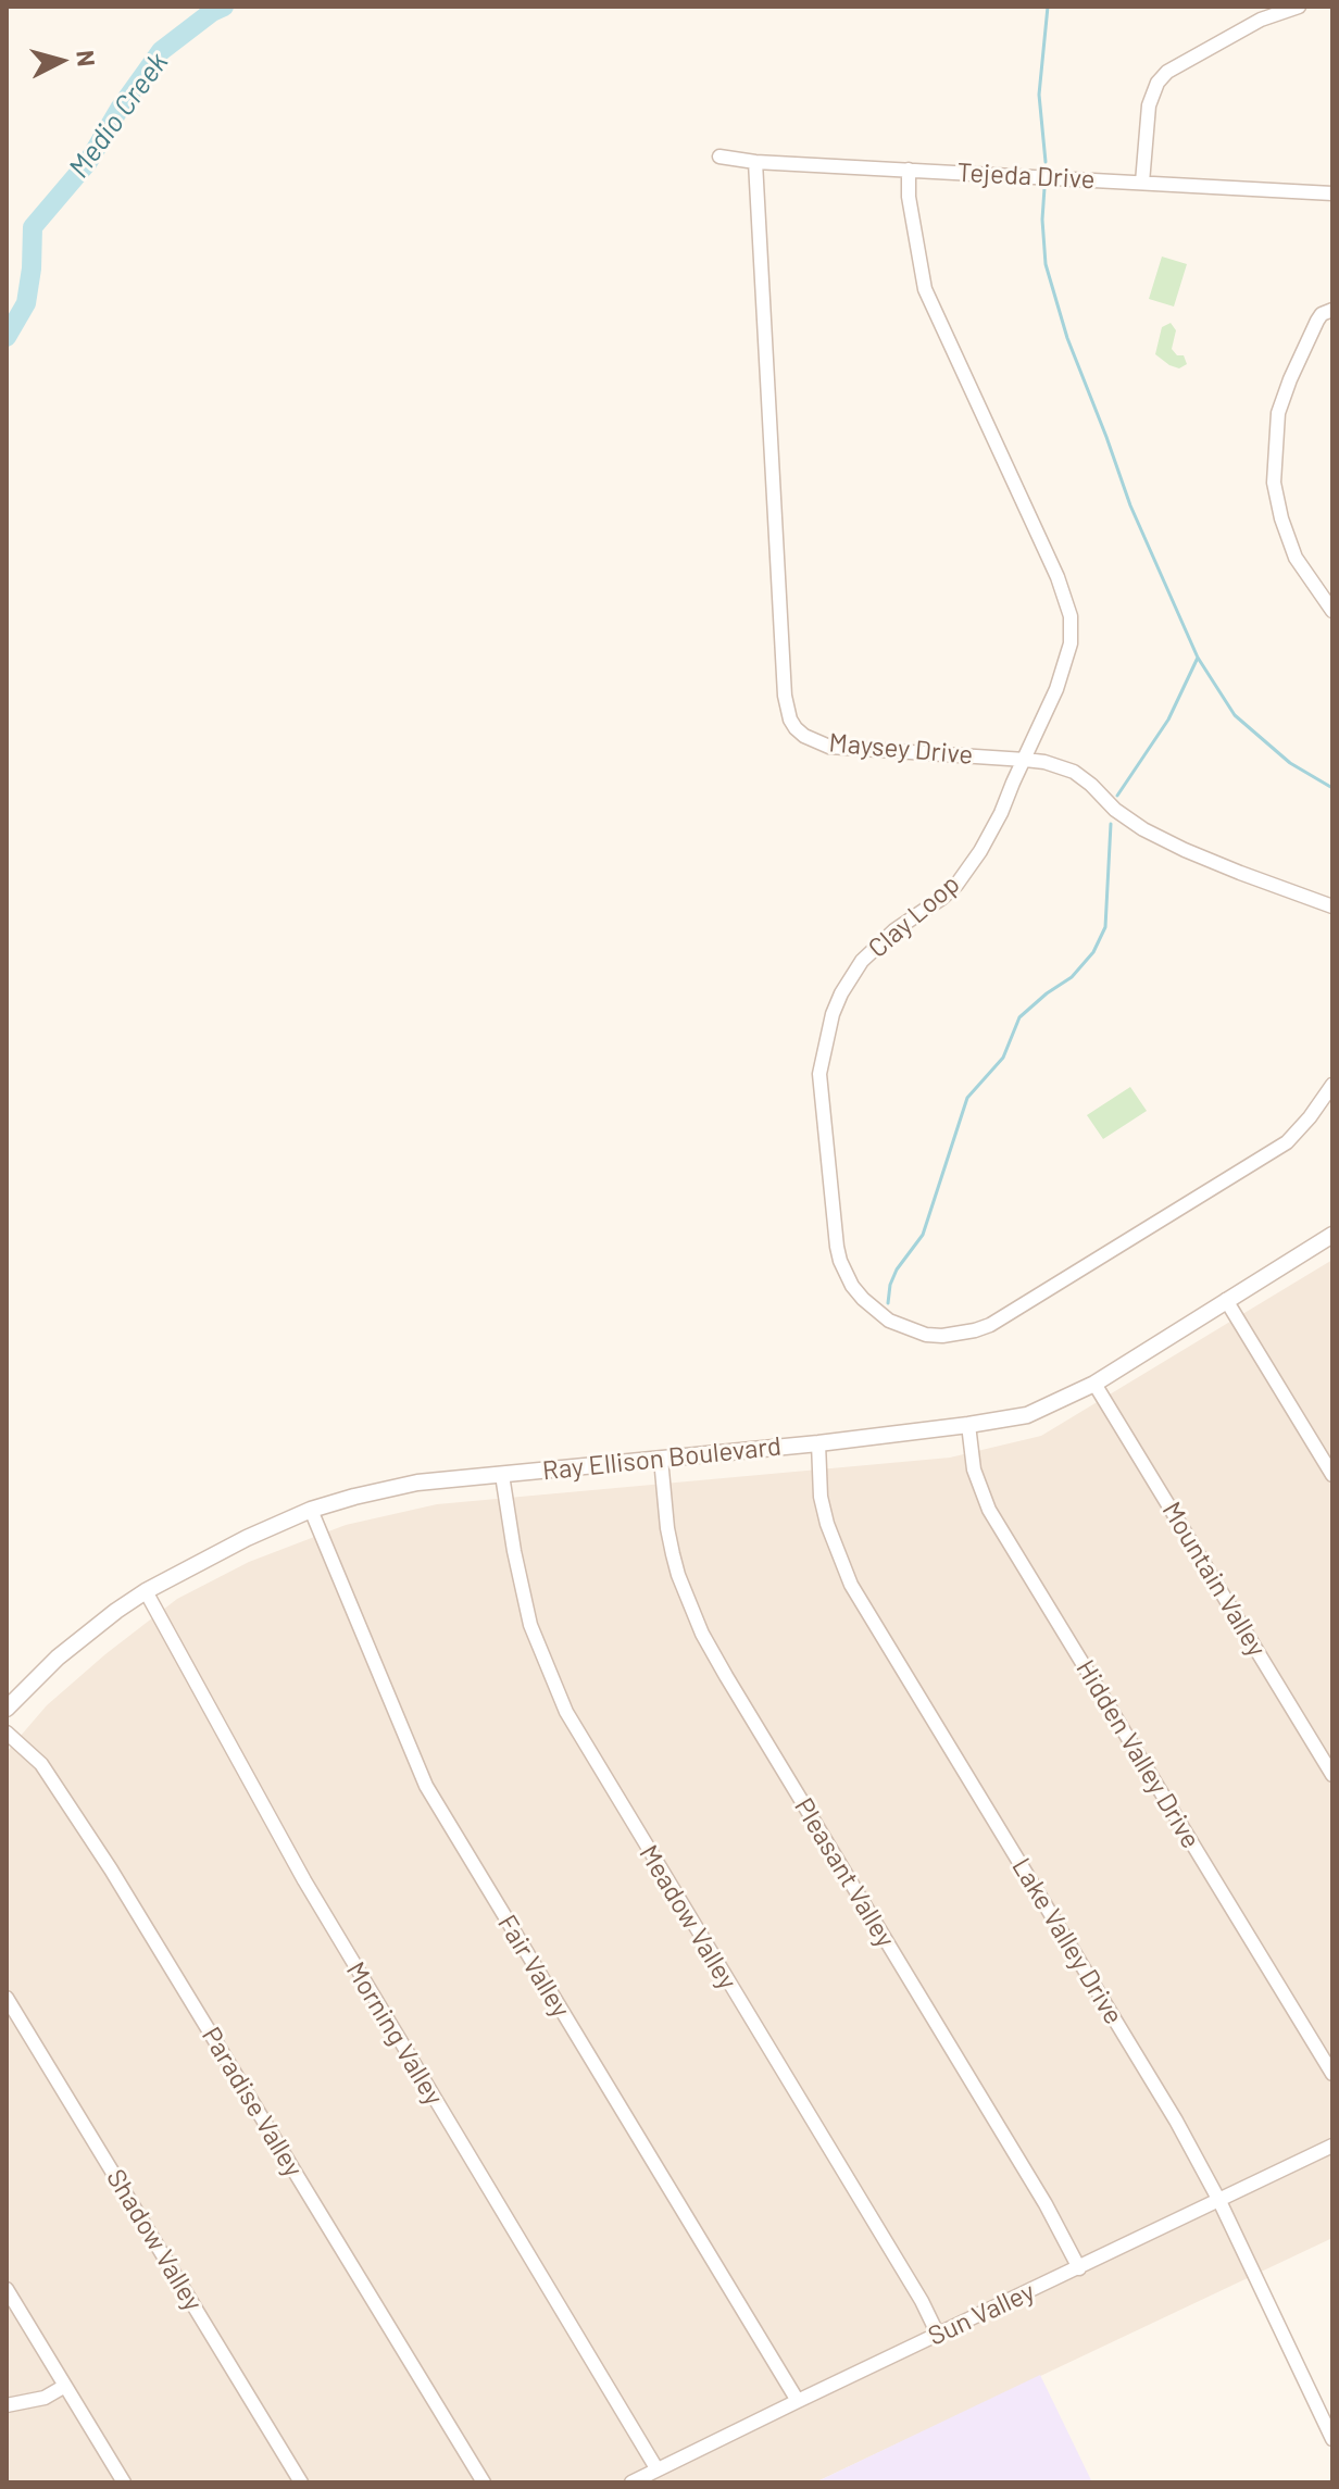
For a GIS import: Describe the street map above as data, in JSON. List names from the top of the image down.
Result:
{
  "streets": {
    "street": [
      "Tejeda Drive",
      "Maysey Drive",
      "Clay Loop",
      "Ray Ellison Boulevard",
      "Mountain Valley",
      "Hidden Valley Drive",
      "Pleasant Valley",
      "Meadow Valley",
      "Lake Valley Drive",
      "Fair Valley",
      "Morning Valley",
      "Paradise Valley",
      "Shadow Valley",
      "Sun Valley"
    ]
  },
  "crossings": [
    ["Tejeda Drive", "Maysey Drive"],
    ["Tejeda Drive", "Clay Loop"],
    ["Maysey Drive", "Clay Loop"],
    ["Ray Ellison Boulevard", "Mountain Valley"],
    ["Ray Ellison Boulevard", "Hidden Valley Drive"],
    ["Ray Ellison Boulevard", "Pleasant Valley"],
    ["Ray Ellison Boulevard", "Meadow Valley"],
    ["Ray Ellison Boulevard", "Lake Valley Drive"],
    ["Ray Ellison Boulevard", "Fair Valley"],
    ["Ray Ellison Boulevard", "Morning Valley"],
    ["Pleasant Valley", "Sun Valley"],
    ["Meadow Valley", "Sun Valley"],
    ["Lake Valley Drive", "Sun Valley"],
    ["Fair Valley", "Sun Valley"],
    ["Morning Valley", "Sun Valley"]
  ],
  "water": ["Medio Creek"],
  "north": "right"
}
